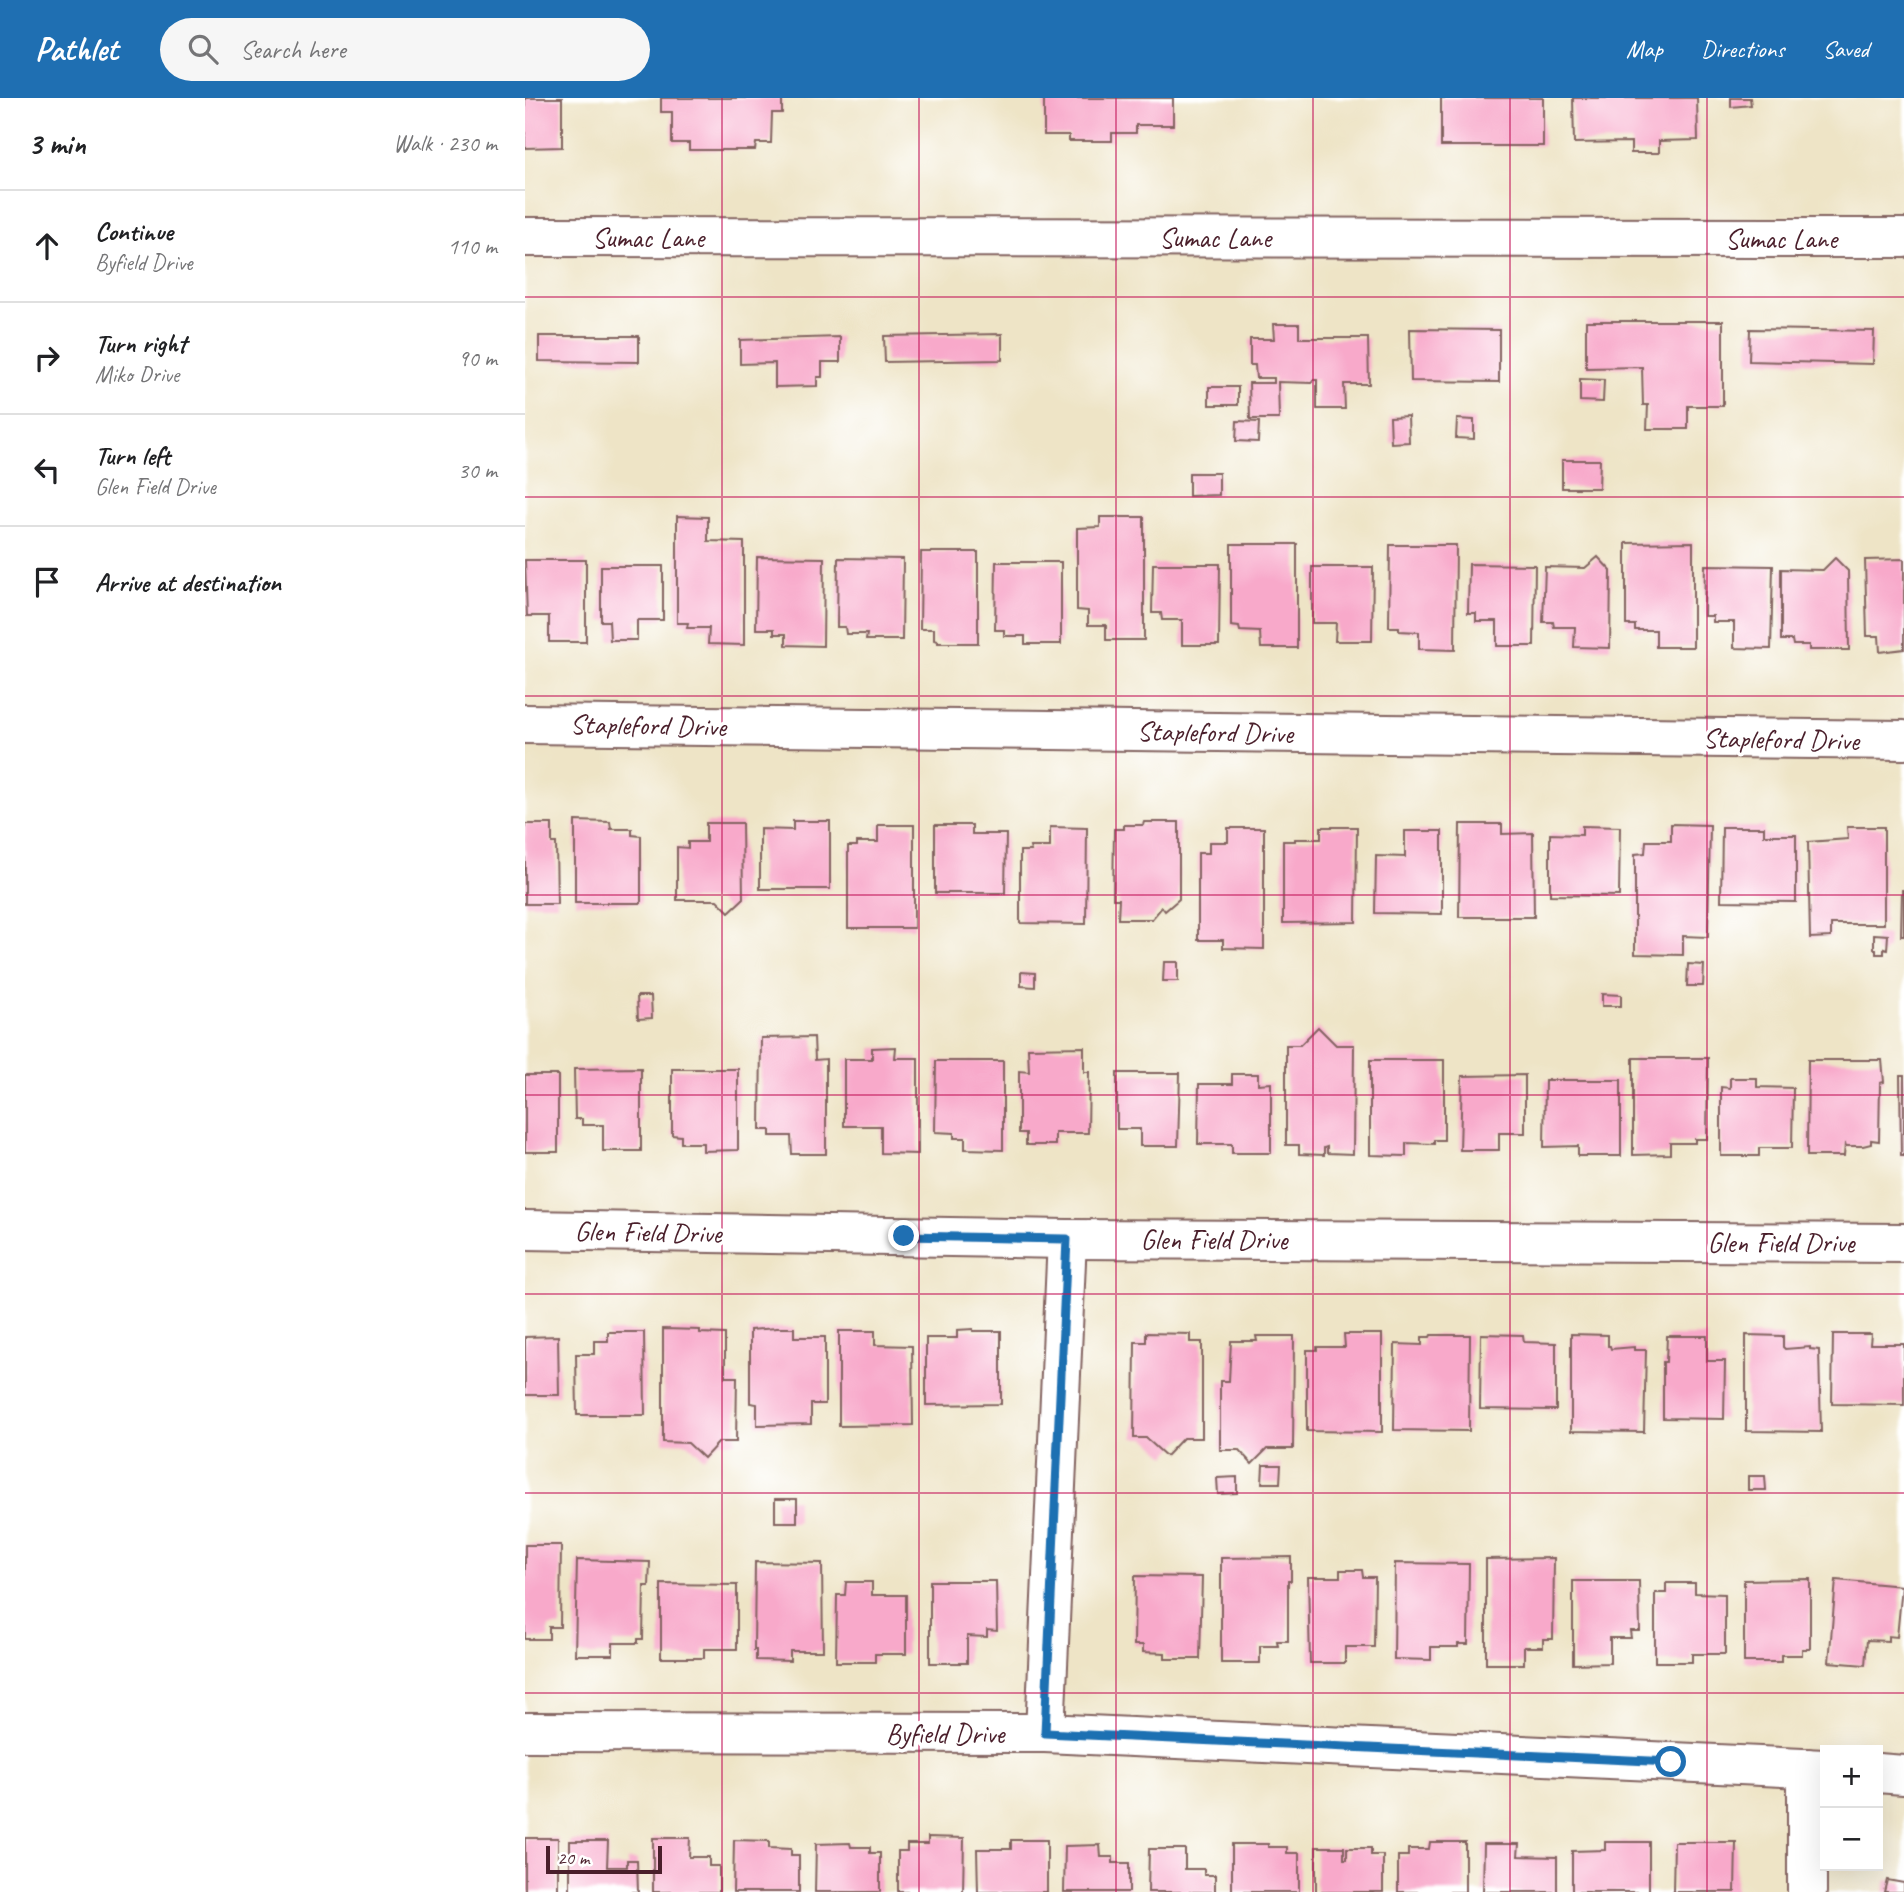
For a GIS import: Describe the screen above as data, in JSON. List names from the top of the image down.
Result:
{
  "streets": {
    "street": [
      "Sumac Lane",
      "Stapleford Drive",
      "Glen Field Drive",
      "Byfield Drive"
    ]
  },
  "scale_bar": "20 m",
  "page": {
    "header": "Pathlet",
    "search": "Search here",
    "nav": ["Map", "Directions", "Saved"],
    "heading": ["3 min", "Walk · 230 m"],
    "list": [
      ["Continue", "Byfield Drive", "110 m"],
      ["Turn right", "Miko Drive", "90 m"],
      ["Turn left", "Glen Field Drive", "30 m"],
      "Arrive at destination"
    ],
    "map_buttons": ["+", "−"],
    "scale": "20 m"
  }
}
